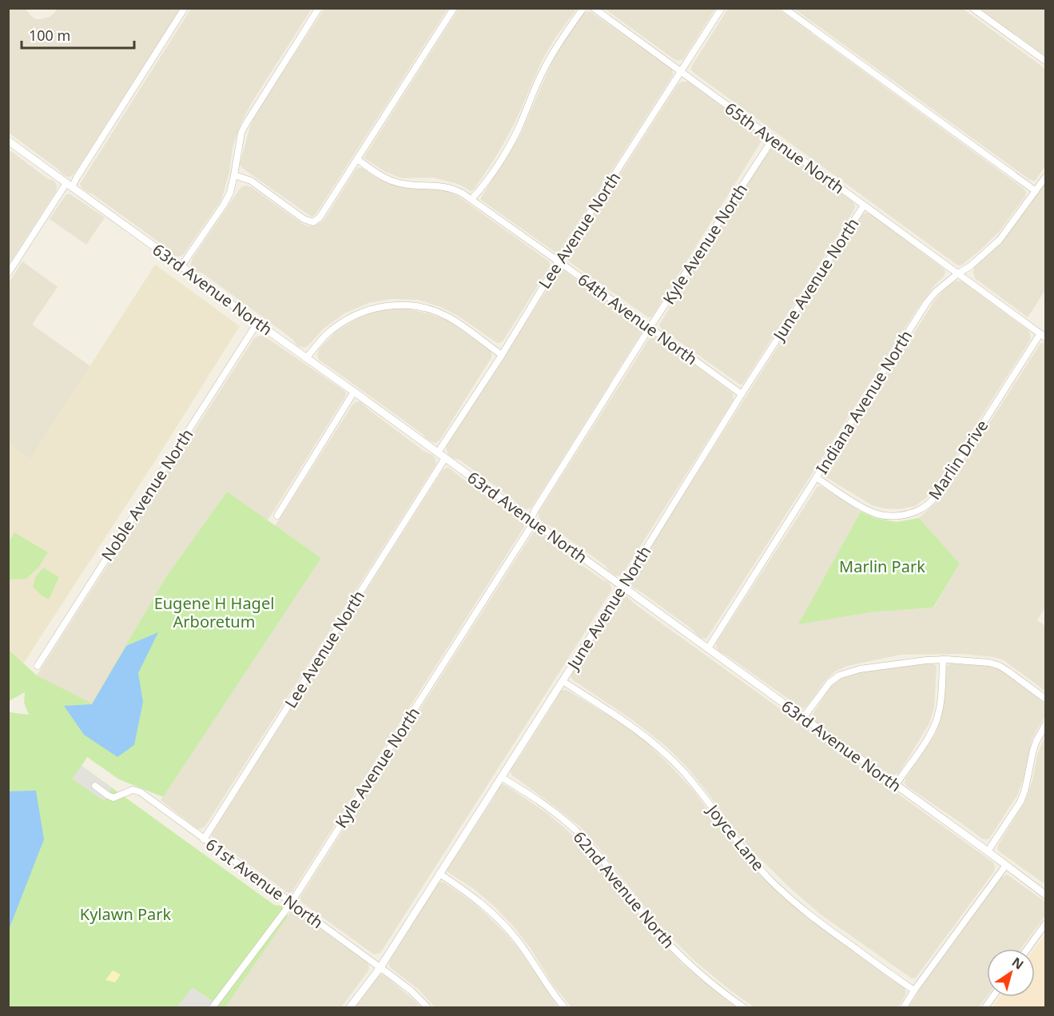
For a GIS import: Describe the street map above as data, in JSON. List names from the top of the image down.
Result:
{
  "streets": {
    "street": [
      "65th Avenue North",
      "Lee Avenue North",
      "Kyle Avenue North",
      "June Avenue North",
      "63rd Avenue North",
      "64th Avenue North",
      "Indiana Avenue North",
      "Marlin Drive",
      "Noble Avenue North",
      "Joyce Lane",
      "61st Avenue North",
      "62nd Avenue North"
    ]
  },
  "crossings": [
    ["65th Avenue North", "Lee Avenue North"],
    ["65th Avenue North", "Kyle Avenue North"],
    ["65th Avenue North", "June Avenue North"],
    ["65th Avenue North", "Indiana Avenue North"],
    ["65th Avenue North", "Marlin Drive"],
    ["Lee Avenue North", "63rd Avenue North"],
    ["Lee Avenue North", "64th Avenue North"],
    ["Lee Avenue North", "61st Avenue North"],
    ["Kyle Avenue North", "63rd Avenue North"],
    ["Kyle Avenue North", "64th Avenue North"],
    ["Kyle Avenue North", "61st Avenue North"],
    ["June Avenue North", "63rd Avenue North"],
    ["June Avenue North", "64th Avenue North"],
    ["June Avenue North", "Joyce Lane"],
    ["June Avenue North", "61st Avenue North"],
    ["June Avenue North", "62nd Avenue North"],
    ["63rd Avenue North", "Indiana Avenue North"],
    ["63rd Avenue North", "Noble Avenue North"],
    ["Indiana Avenue North", "Marlin Drive"]
  ],
  "parks": ["Marlin Park", "Eugene H Hagel Arboretum", "Kylawn Park"],
  "scale_bar": "100 m",
  "north": "top right"
}
